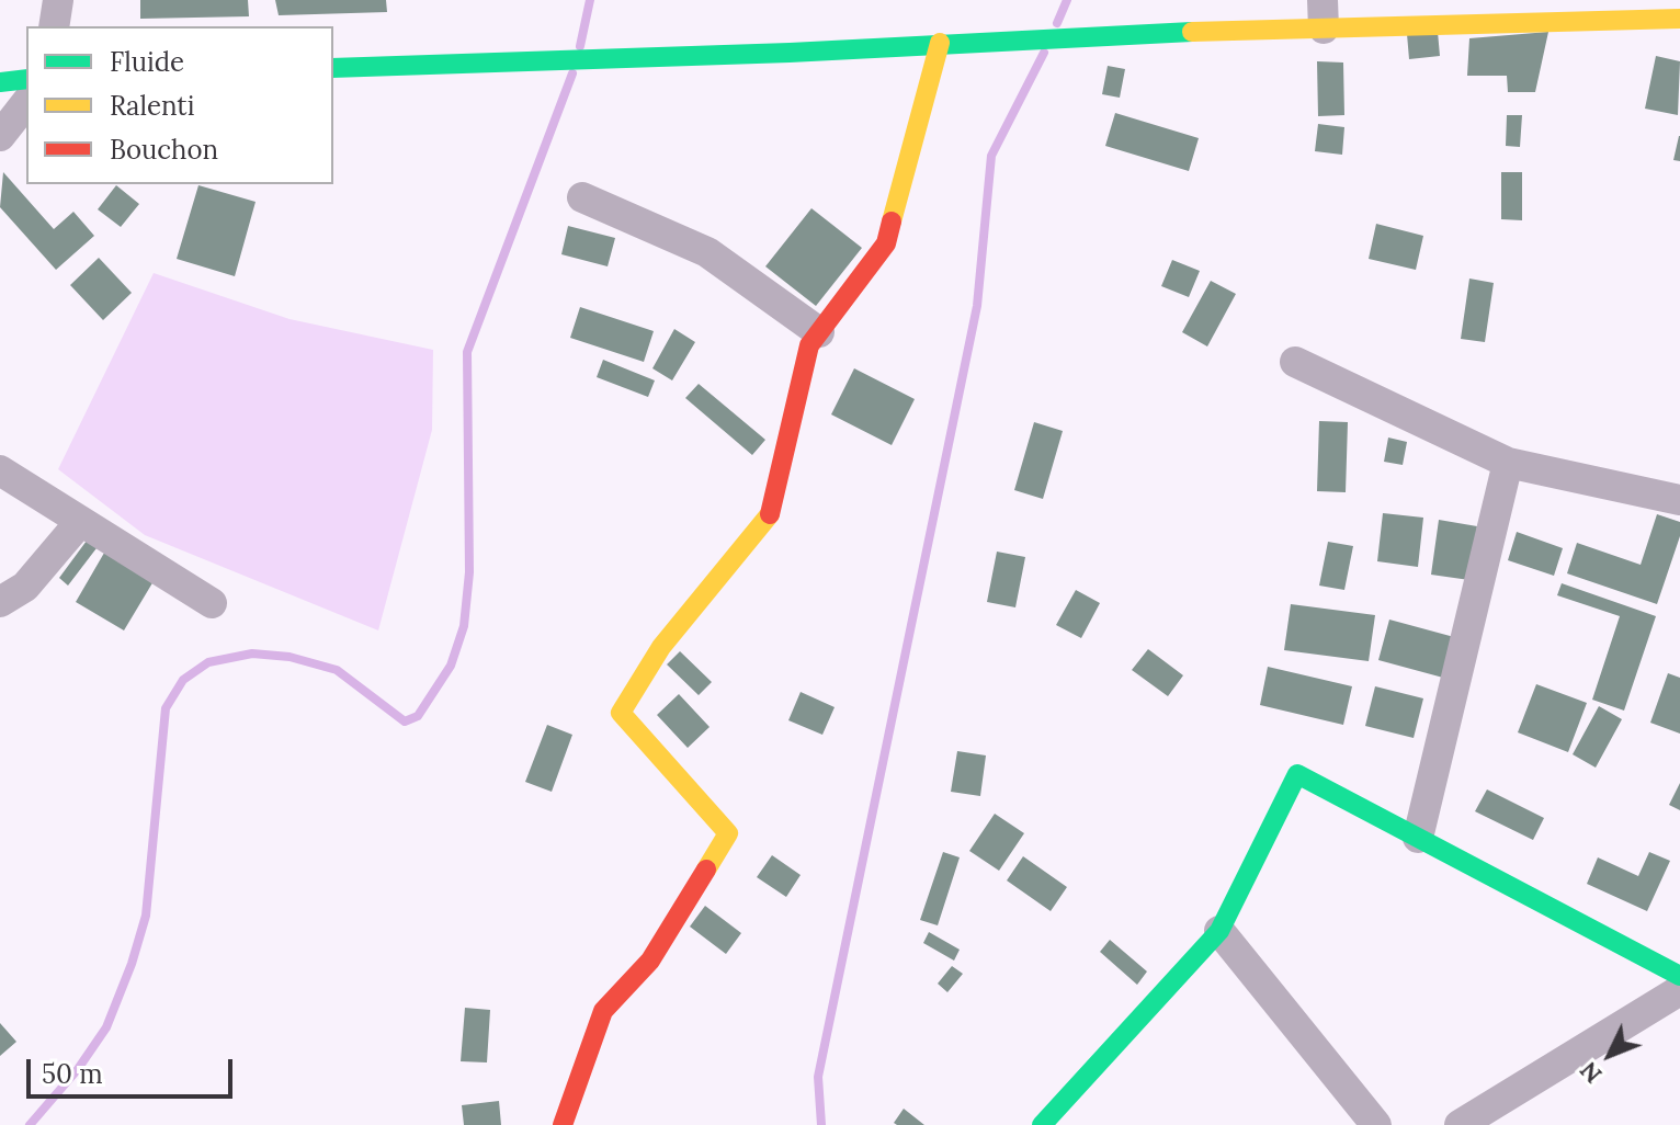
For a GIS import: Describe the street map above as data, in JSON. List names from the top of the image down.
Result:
{
  "legend": ["Fluide", "Ralenti", "Bouchon"],
  "scale_bar": "50 m",
  "north": "bottom left"
}
